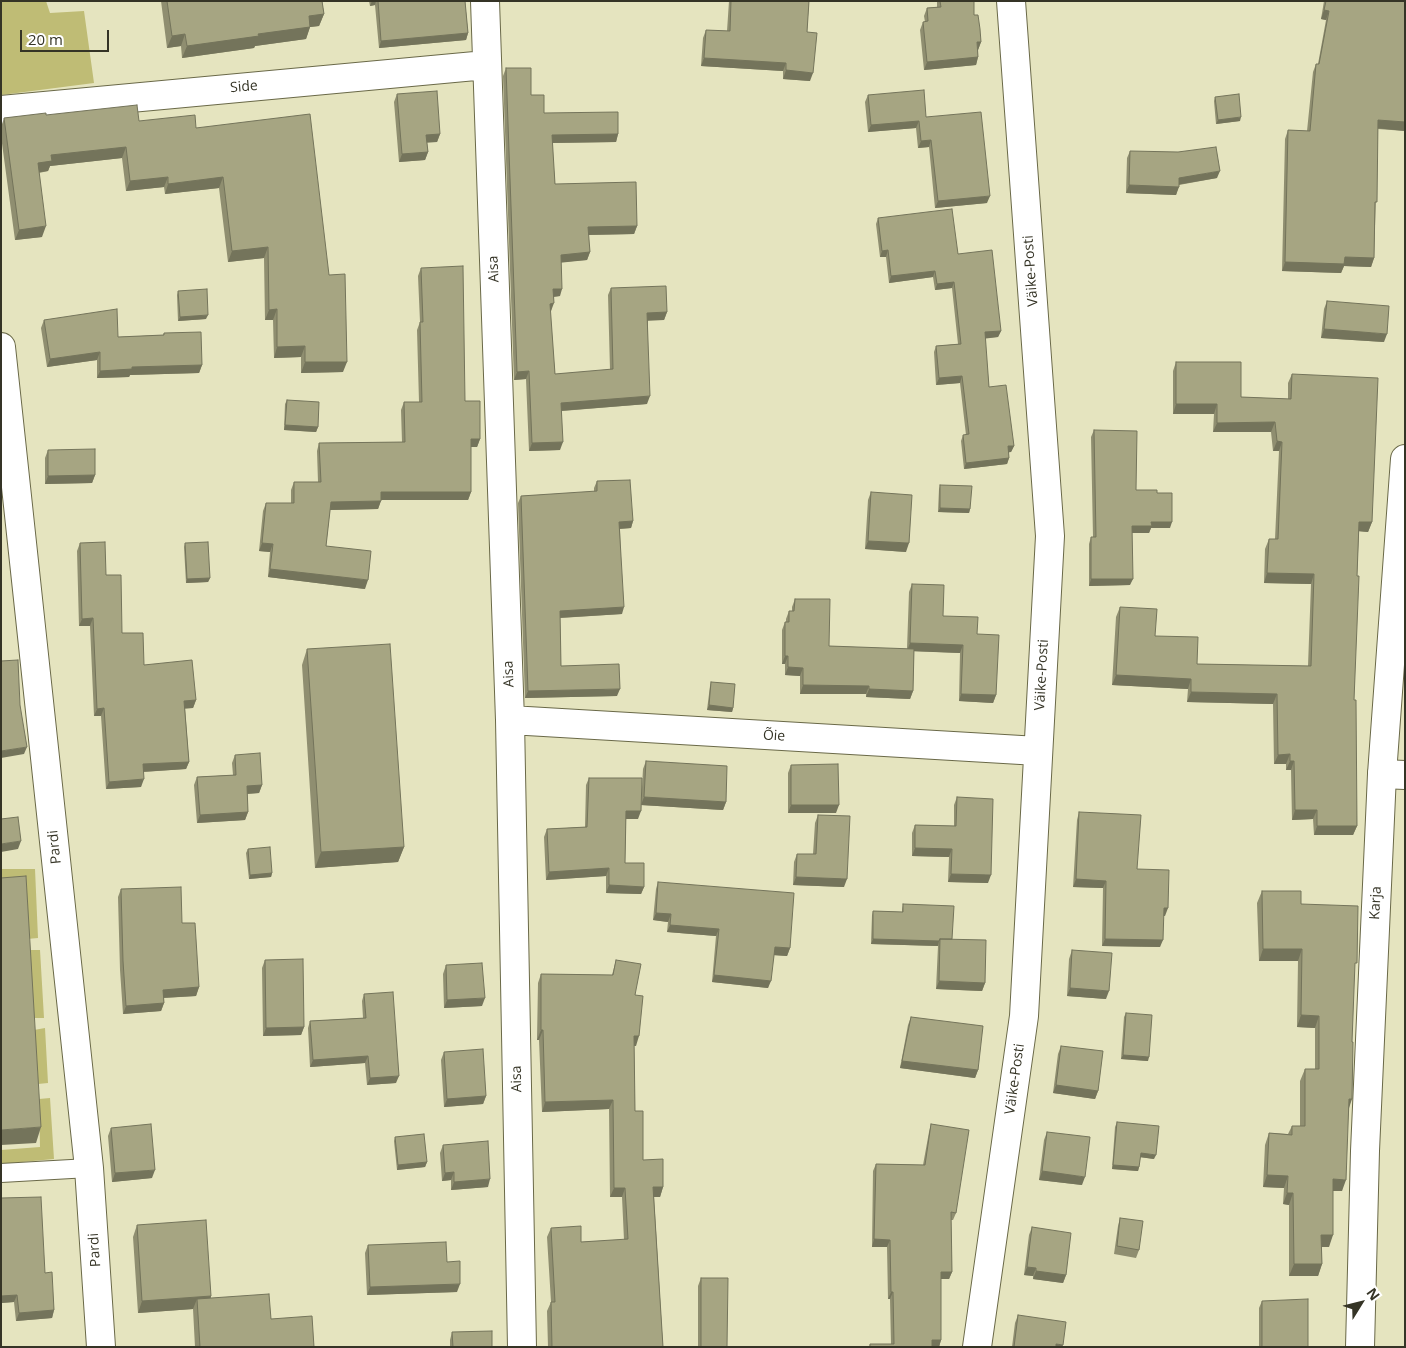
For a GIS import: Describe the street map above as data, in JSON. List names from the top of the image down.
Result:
{
  "streets": {
    "street": [
      "Side",
      "Aisa",
      "Väike-Posti",
      "Õie",
      "Pardi",
      "Karja"
    ]
  },
  "crossings": [
    ["Side", "Aisa"],
    ["Aisa", "Õie"],
    ["Väike-Posti", "Õie"]
  ],
  "scale_bar": "20 m",
  "north": "top right"
}
